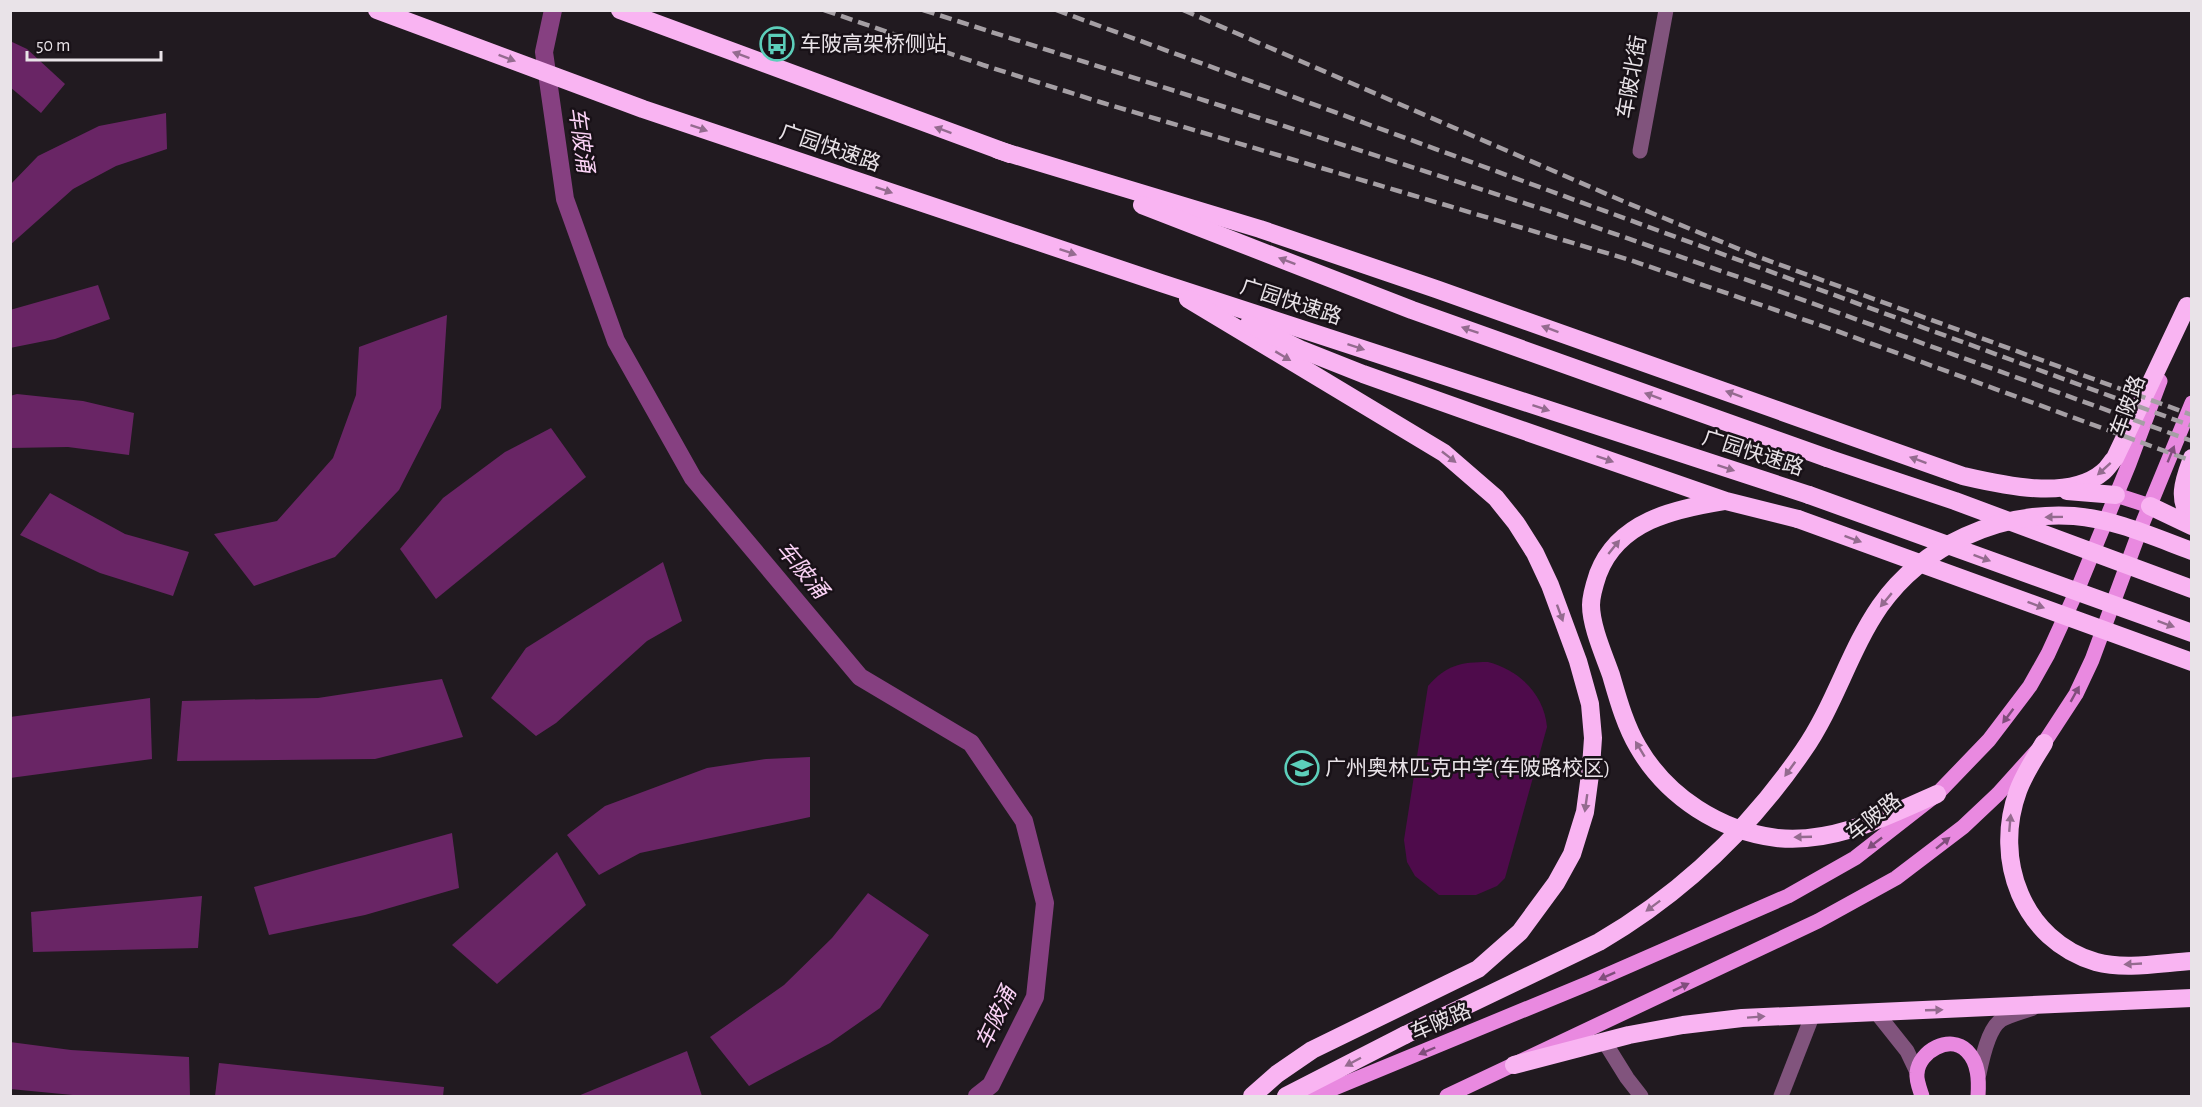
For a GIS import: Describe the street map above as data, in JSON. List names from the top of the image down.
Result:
{
  "streets": {
    "highway": ["广园快速路"],
    "main road": ["车陂路"],
    "street": ["车陂北街"]
  },
  "water": ["车陂涌"],
  "places": {
    "bus stop": ["车陂高架桥侧站"],
    "school or university": ["广州奥林匹克中学(车陂路校区)"]
  },
  "scale_bar": "50 m"
}
